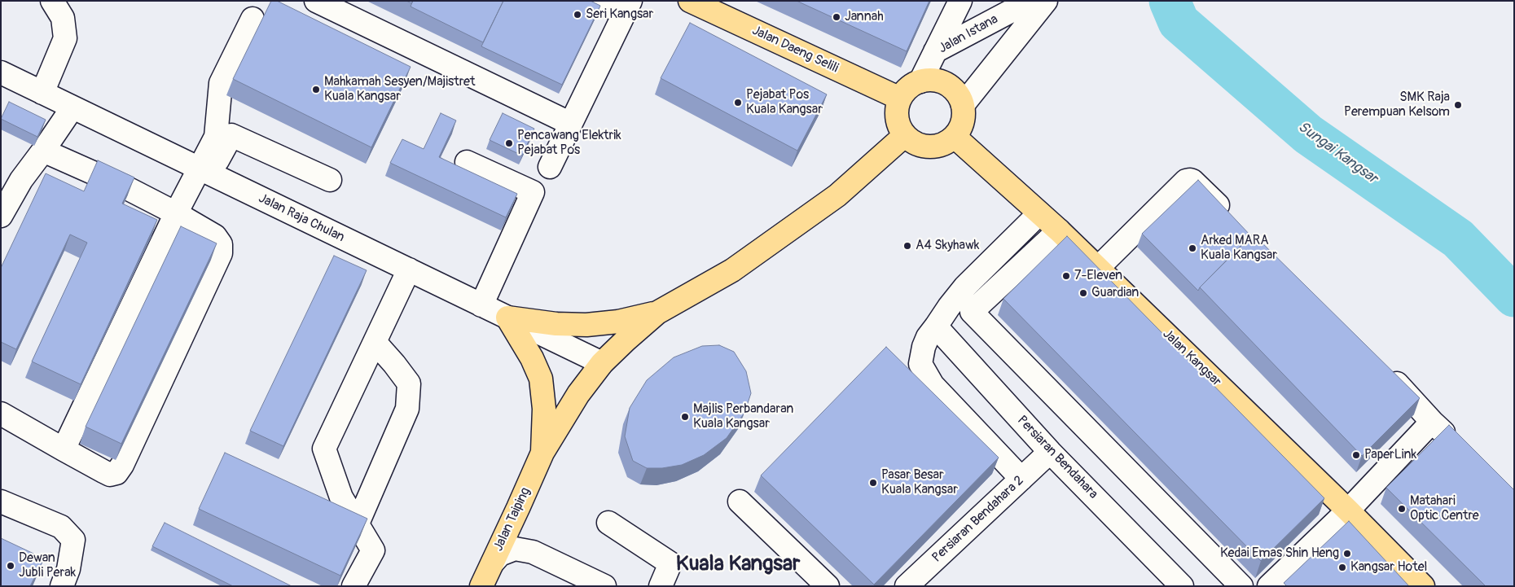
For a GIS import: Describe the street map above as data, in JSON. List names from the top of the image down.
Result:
{
  "streets": {
    "main road": ["Jalan Daeng Selili", "Jalan Kangsar", "Jalan Taiping"],
    "street": [
      "Jalan Istana",
      "Jalan Raja Chulan",
      "Persiaran Bendahara",
      "Persiaran Bendahara 2"
    ]
  },
  "crossings": [
    ["Jalan Istana", "Jalan Daeng Selili"],
    ["Jalan Istana", "Jalan Kangsar"],
    ["Jalan Daeng Selili", "Jalan Kangsar"],
    ["Persiaran Bendahara", "Persiaran Bendahara 2"]
  ],
  "districts": ["Kuala Kangsar"],
  "water": ["Sungai Kangsar"],
  "places": [
    "Seri Kangsar",
    "Jannah",
    "Mahkamah Sesyen/Majistret Kuala Kangsar",
    "Pejabat Pos Kuala Kangsar",
    "SMK Raja Perempuan Kelsom",
    "Pencawang Elektrik Pejabat Pos",
    "A4 Skyhawk",
    "Arked MARA Kuala Kangsar",
    "7-Eleven",
    "Guardian",
    "Majlis Perbandaran Kuala Kangsar",
    "PaperLink",
    "Pasar Besar Kuala Kangsar",
    "Matahari Optic Centre",
    "Kedai Emas Shin Heng",
    "Dewan Jubli Perak",
    "Kangsar Hotel"
  ]
}
